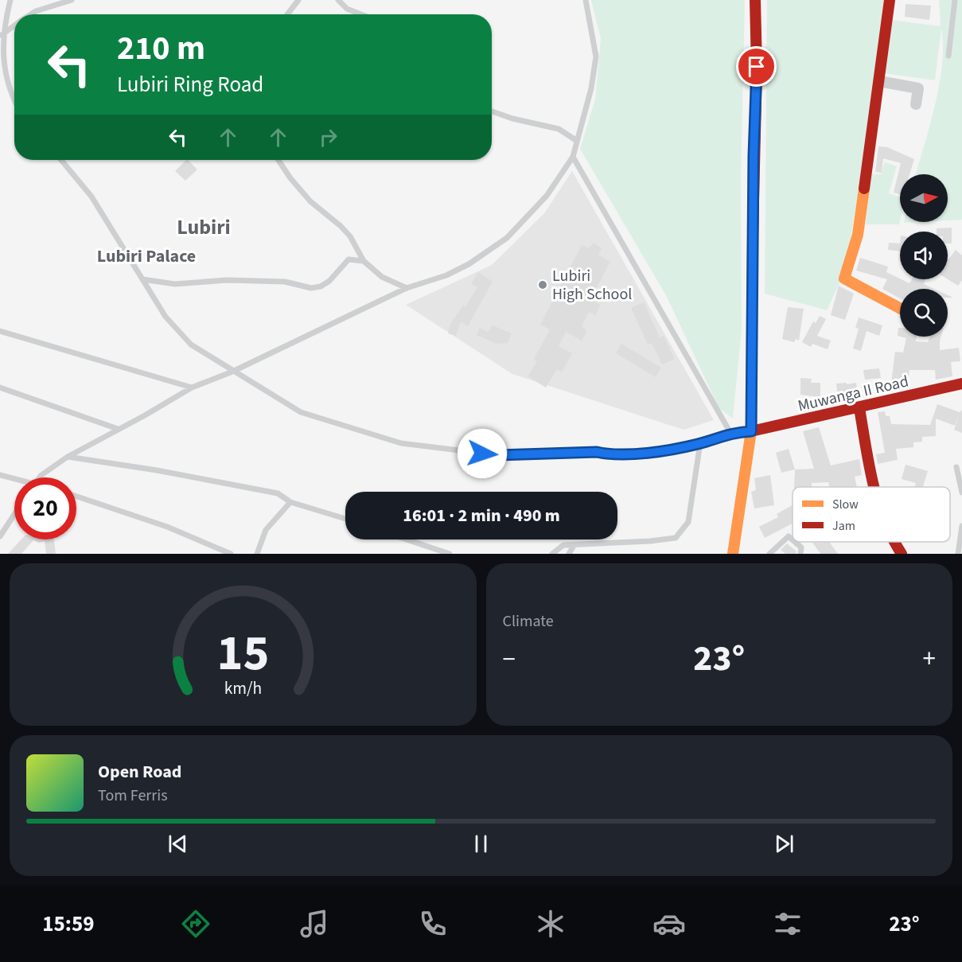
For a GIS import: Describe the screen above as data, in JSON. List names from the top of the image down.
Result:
{
  "streets": {
    "street": ["Muwanga II Road"]
  },
  "districts": ["Lubiri", "Lubiri Palace"],
  "places": ["Lubiri High School"],
  "legend": ["Slow", "Jam"],
  "north": "right",
  "page": {
    "turn": ["210 m", "Lubiri Ring Road"],
    "limit": "20",
    "trip": "16:01 · 2 min · 490 m",
    "tile": "Climate",
    "heat": ["−", "23°", "+"],
    "song": ["Open Road", "Tom Ferris"],
    "tabs": ["15:59", "23°"],
    "gauge": ["15", "km/h"]
  }
}
